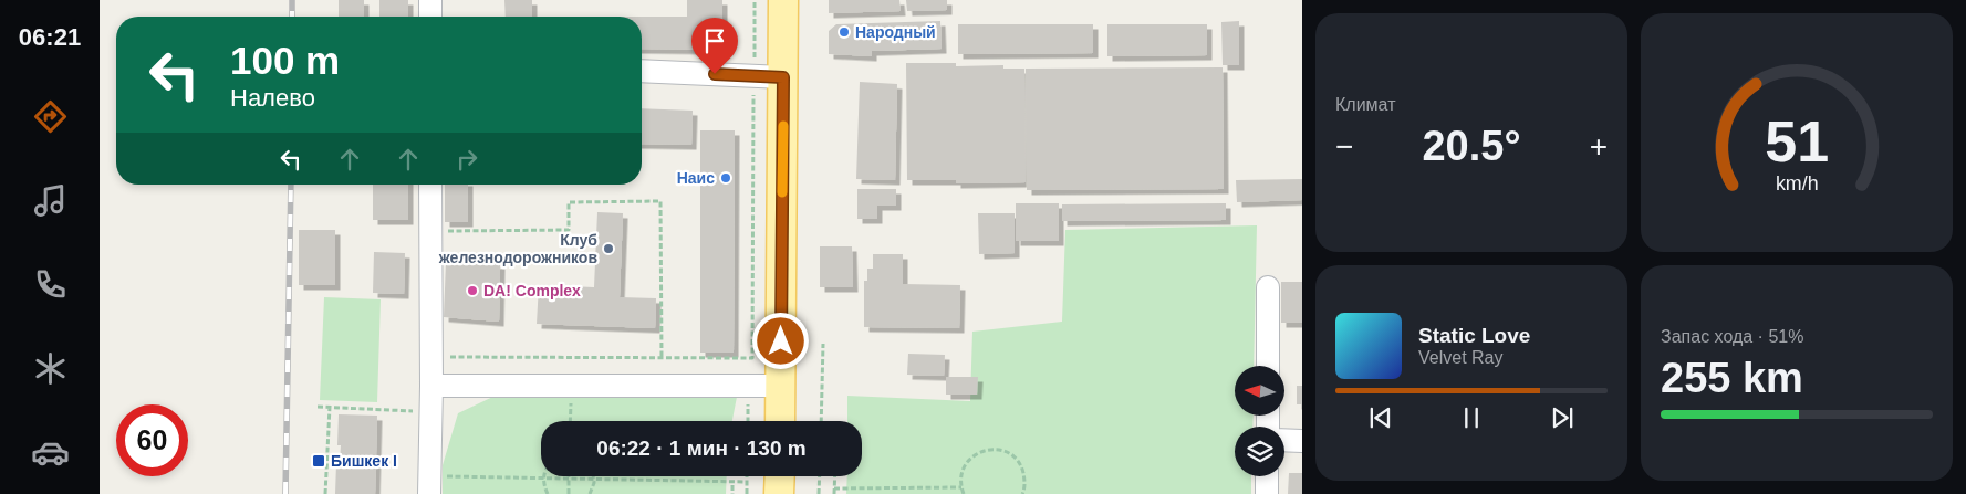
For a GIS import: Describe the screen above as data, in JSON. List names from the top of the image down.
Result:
{
  "places": {
    "other": [
      "Народный",
      "Наис",
      "Клуб железнодорожников",
      "DA! Complex"
    ],
    "transit": ["Бишкек I"]
  },
  "north": "left",
  "page": {
    "tabs": "06:21",
    "tile": [
      "Климат",
      ["Запас хода · 51%", "255 km"]
    ],
    "turn": ["100 m", "Налево"],
    "heat": ["−", "20.5°", "+"],
    "song": ["Static Love", "Velvet Ray"],
    "limit": "60",
    "trip": "06:22 · 1 мин · 130 m",
    "gauge": ["51", "km/h"]
  }
}
